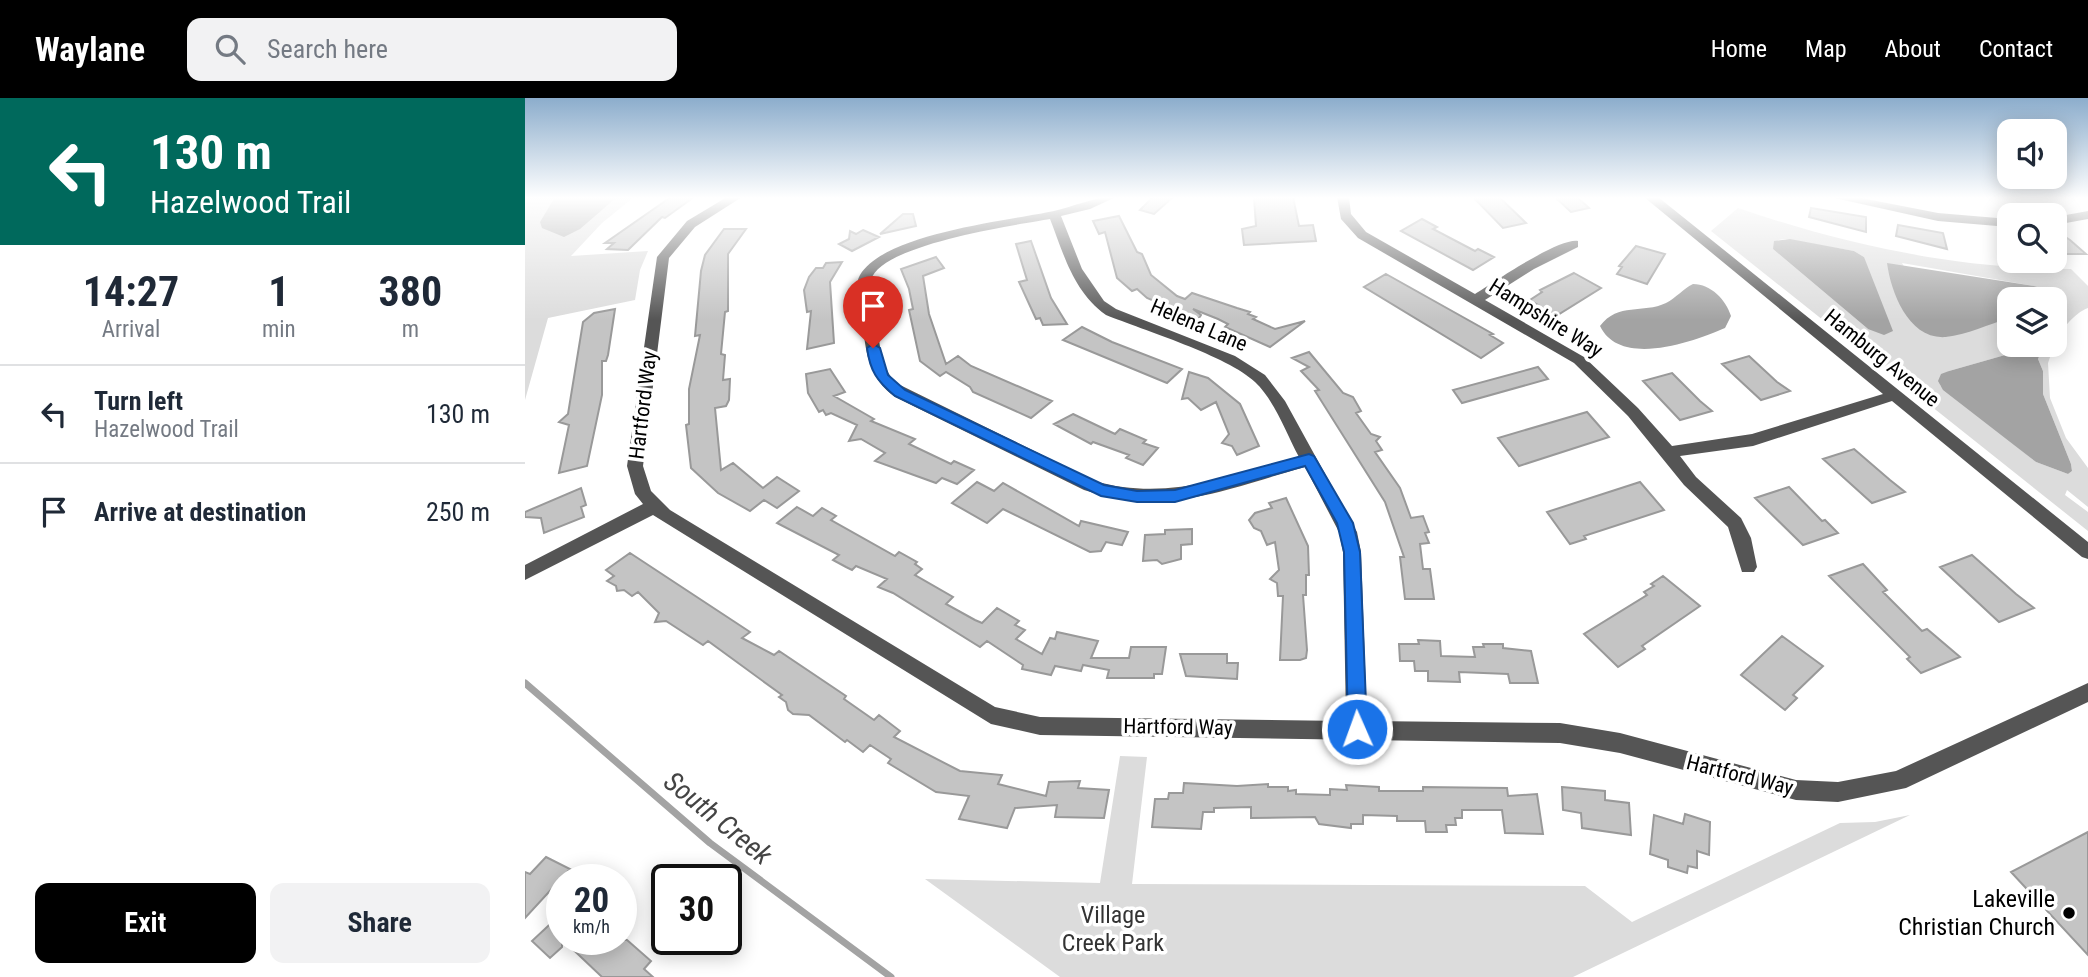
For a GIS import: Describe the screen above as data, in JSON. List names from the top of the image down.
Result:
{
  "streets": {
    "street": [
      "Hampshire Way",
      "Helena Lane",
      "Hamburg Avenue",
      "Hartford Way"
    ]
  },
  "crossings": [
    ["Helena Lane", "Hartford Way"]
  ],
  "water": ["South Creek"],
  "parks": ["Village Creek Park"],
  "places": ["Lakeville Christian Church"],
  "page": {
    "header": "Waylane",
    "search": "Search here",
    "nav": [
      "Home",
      "Map",
      "About",
      "Contact"
    ],
    "turn": ["130 m", "Hazelwood Trail"],
    "eta": [
      "14:27",
      "Arrival",
      "1",
      "min",
      "380",
      "m"
    ],
    "list": [
      {
        "name": "Turn left",
        "note": "Hazelwood Trail",
        "value": "130 m"
      },
      {
        "name": "Arrive at destination",
        "value": "250 m"
      }
    ],
    "speed": "20 km/h",
    "limit": "30",
    "buttons": ["Exit", "Share"]
  }
}
